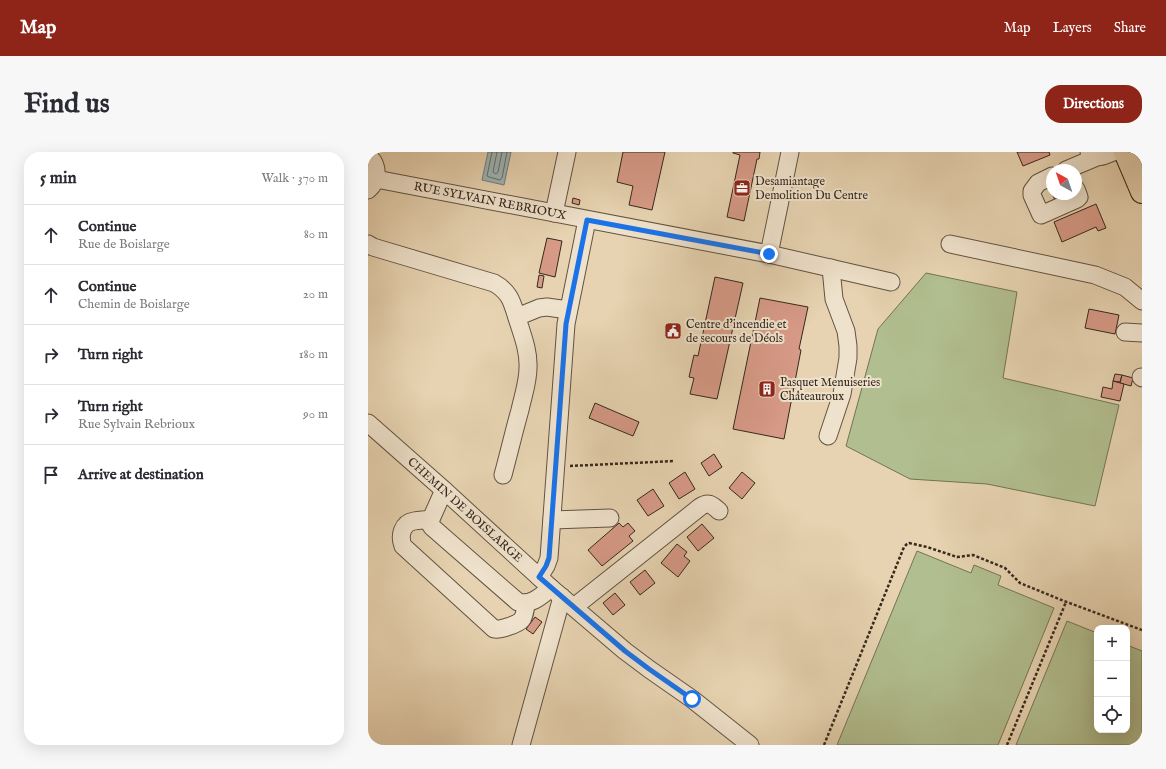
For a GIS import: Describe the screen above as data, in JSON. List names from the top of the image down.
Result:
{
  "streets": {
    "street": ["RUE SYLVAIN REBRIOUX", "CHEMIN DE BOISLARGE"]
  },
  "places": {
    "office": ["Desamiantage Demolition Du Centre"],
    "public building": ["Centre d'incendie et de secours de Déols"],
    "building": ["Pasquet Menuiseries Châteauroux"]
  },
  "north": "top left",
  "page": {
    "header": "Map",
    "nav": ["Map", "Layers", "Share"],
    "buttons": "Directions",
    "title": "Find us",
    "heading": ["5 min", "Walk · 370 m"],
    "list": [
      ["Continue", "Rue de Boislarge", "80 m"],
      ["Continue", "Chemin de Boislarge", "20 m"],
      ["Turn right", "180 m"],
      ["Turn right", "Rue Sylvain Rebrioux", "90 m"],
      "Arrive at destination"
    ],
    "map_buttons": ["+", "−"]
  }
}
